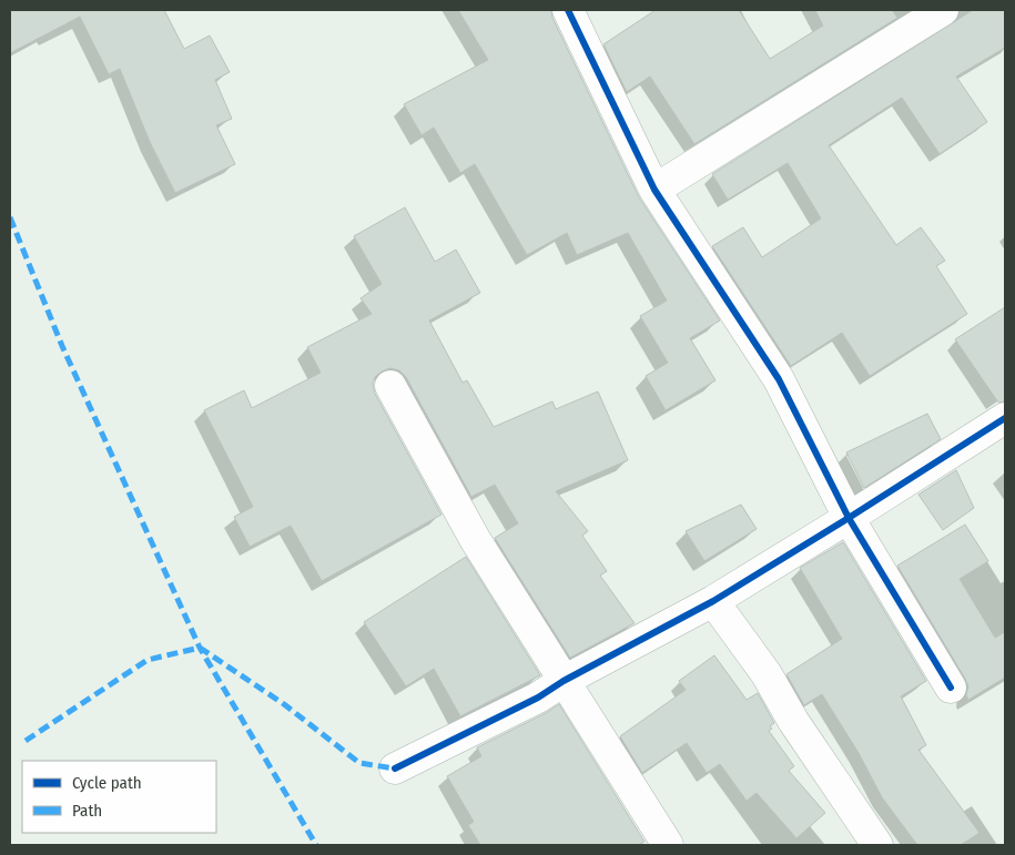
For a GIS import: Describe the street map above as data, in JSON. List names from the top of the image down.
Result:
{
  "legend": ["Cycle path", "Path"]
}
